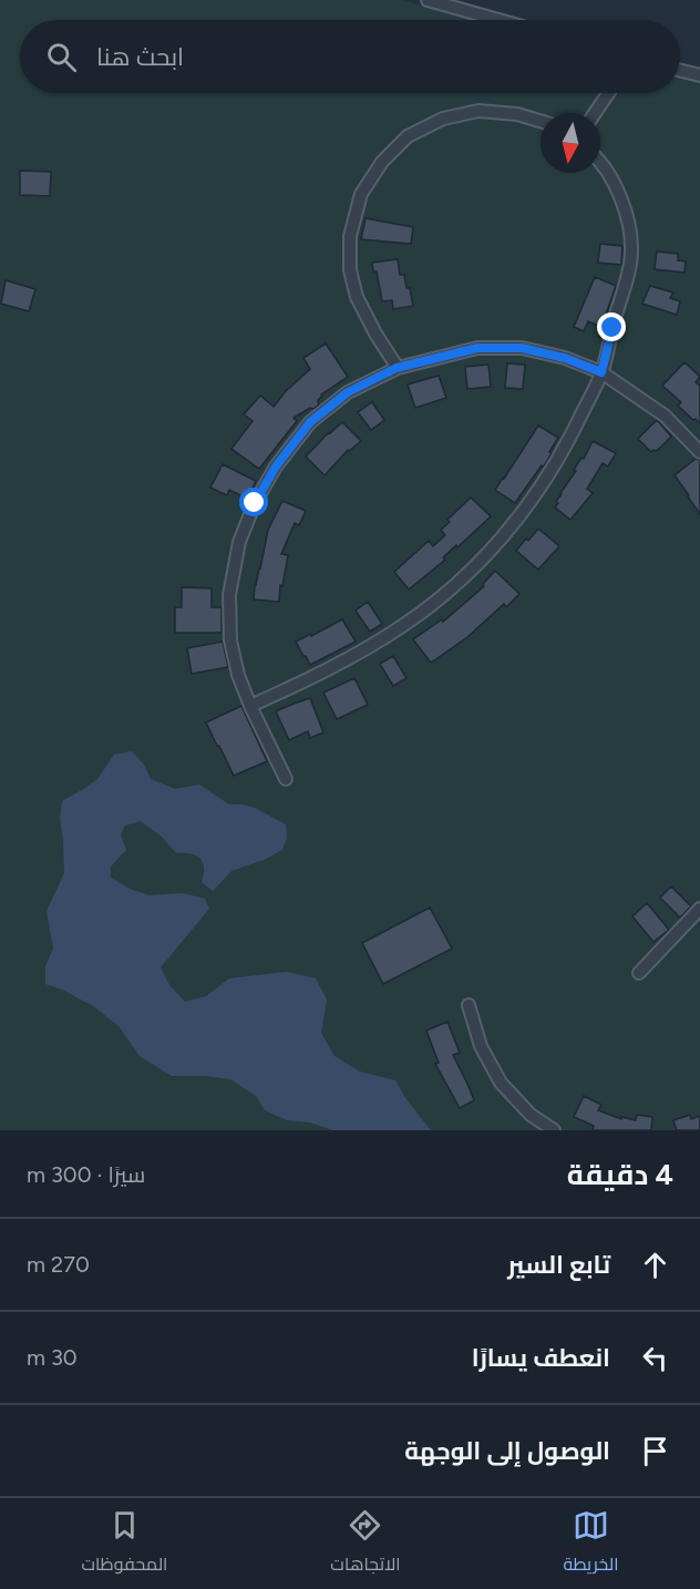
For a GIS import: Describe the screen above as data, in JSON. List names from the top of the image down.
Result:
{
  "north": "bottom",
  "page": {
    "search": "ابحث هنا",
    "heading": ["4 دقيقة", "سيرًا · 300 m"],
    "list": [
      ["تابع السير", "270 m"],
      ["انعطف يسارًا", "30 m"],
      "الوصول إلى الوجهة"
    ],
    "nav": ["الخريطة", "الاتجاهات", "المحفوظات"]
  }
}
